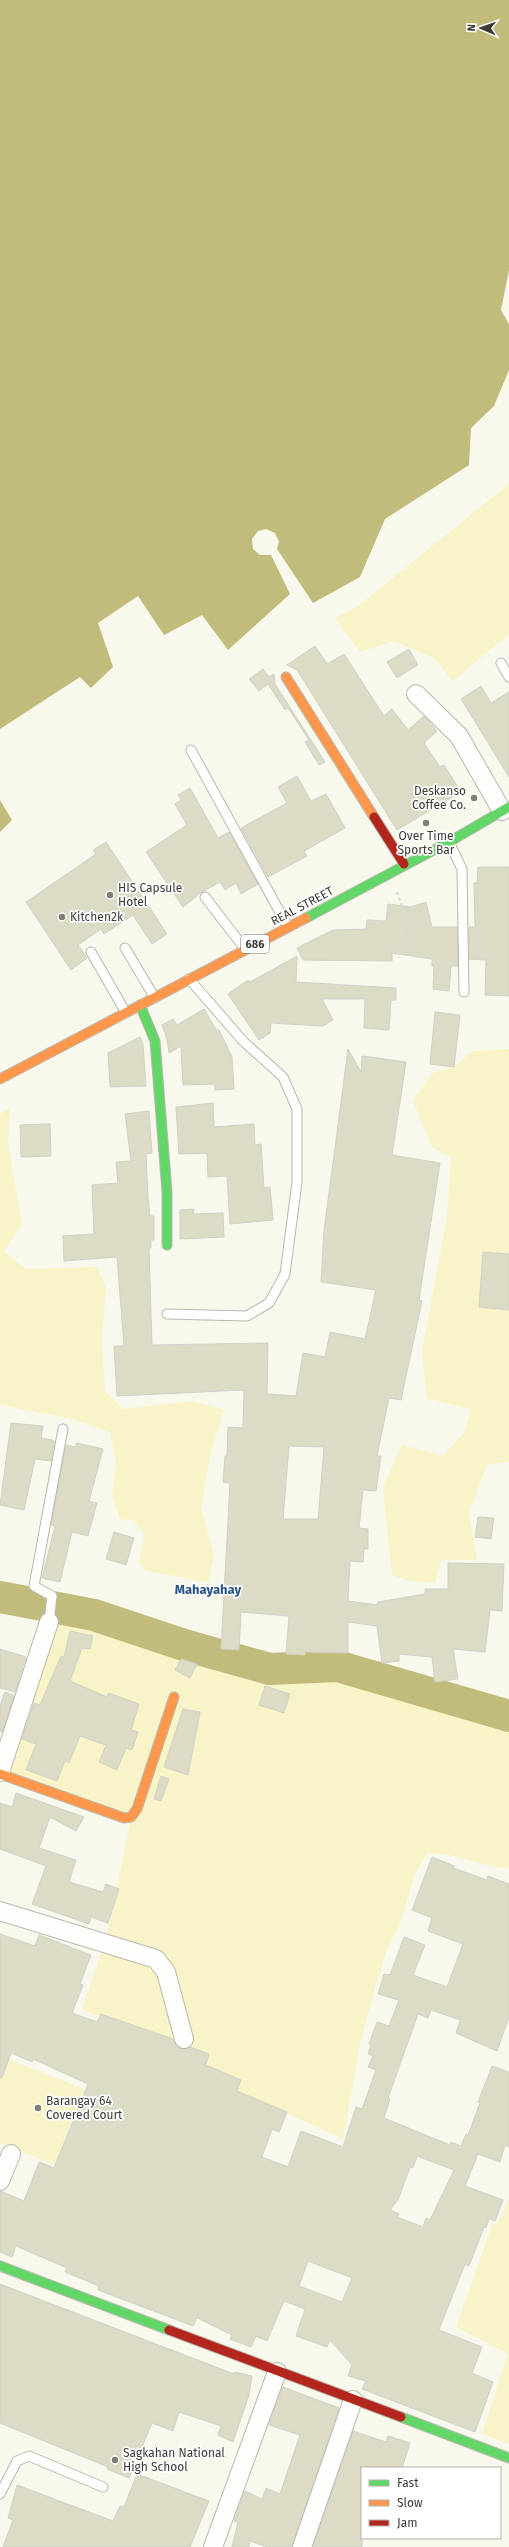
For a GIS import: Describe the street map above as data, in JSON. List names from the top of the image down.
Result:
{
  "streets": {
    "street": ["REAL STREET", "686"]
  },
  "districts": ["Mahayahay"],
  "places": [
    "Deskanso Coffee Co.",
    "Over Time Sports Bar",
    "HIS Capsule Hotel",
    "Kitchen2k",
    "Barangay 64 Covered Court",
    "Sagkahan National High School"
  ],
  "legend": ["Fast", "Slow", "Jam"],
  "north": "left"
}
